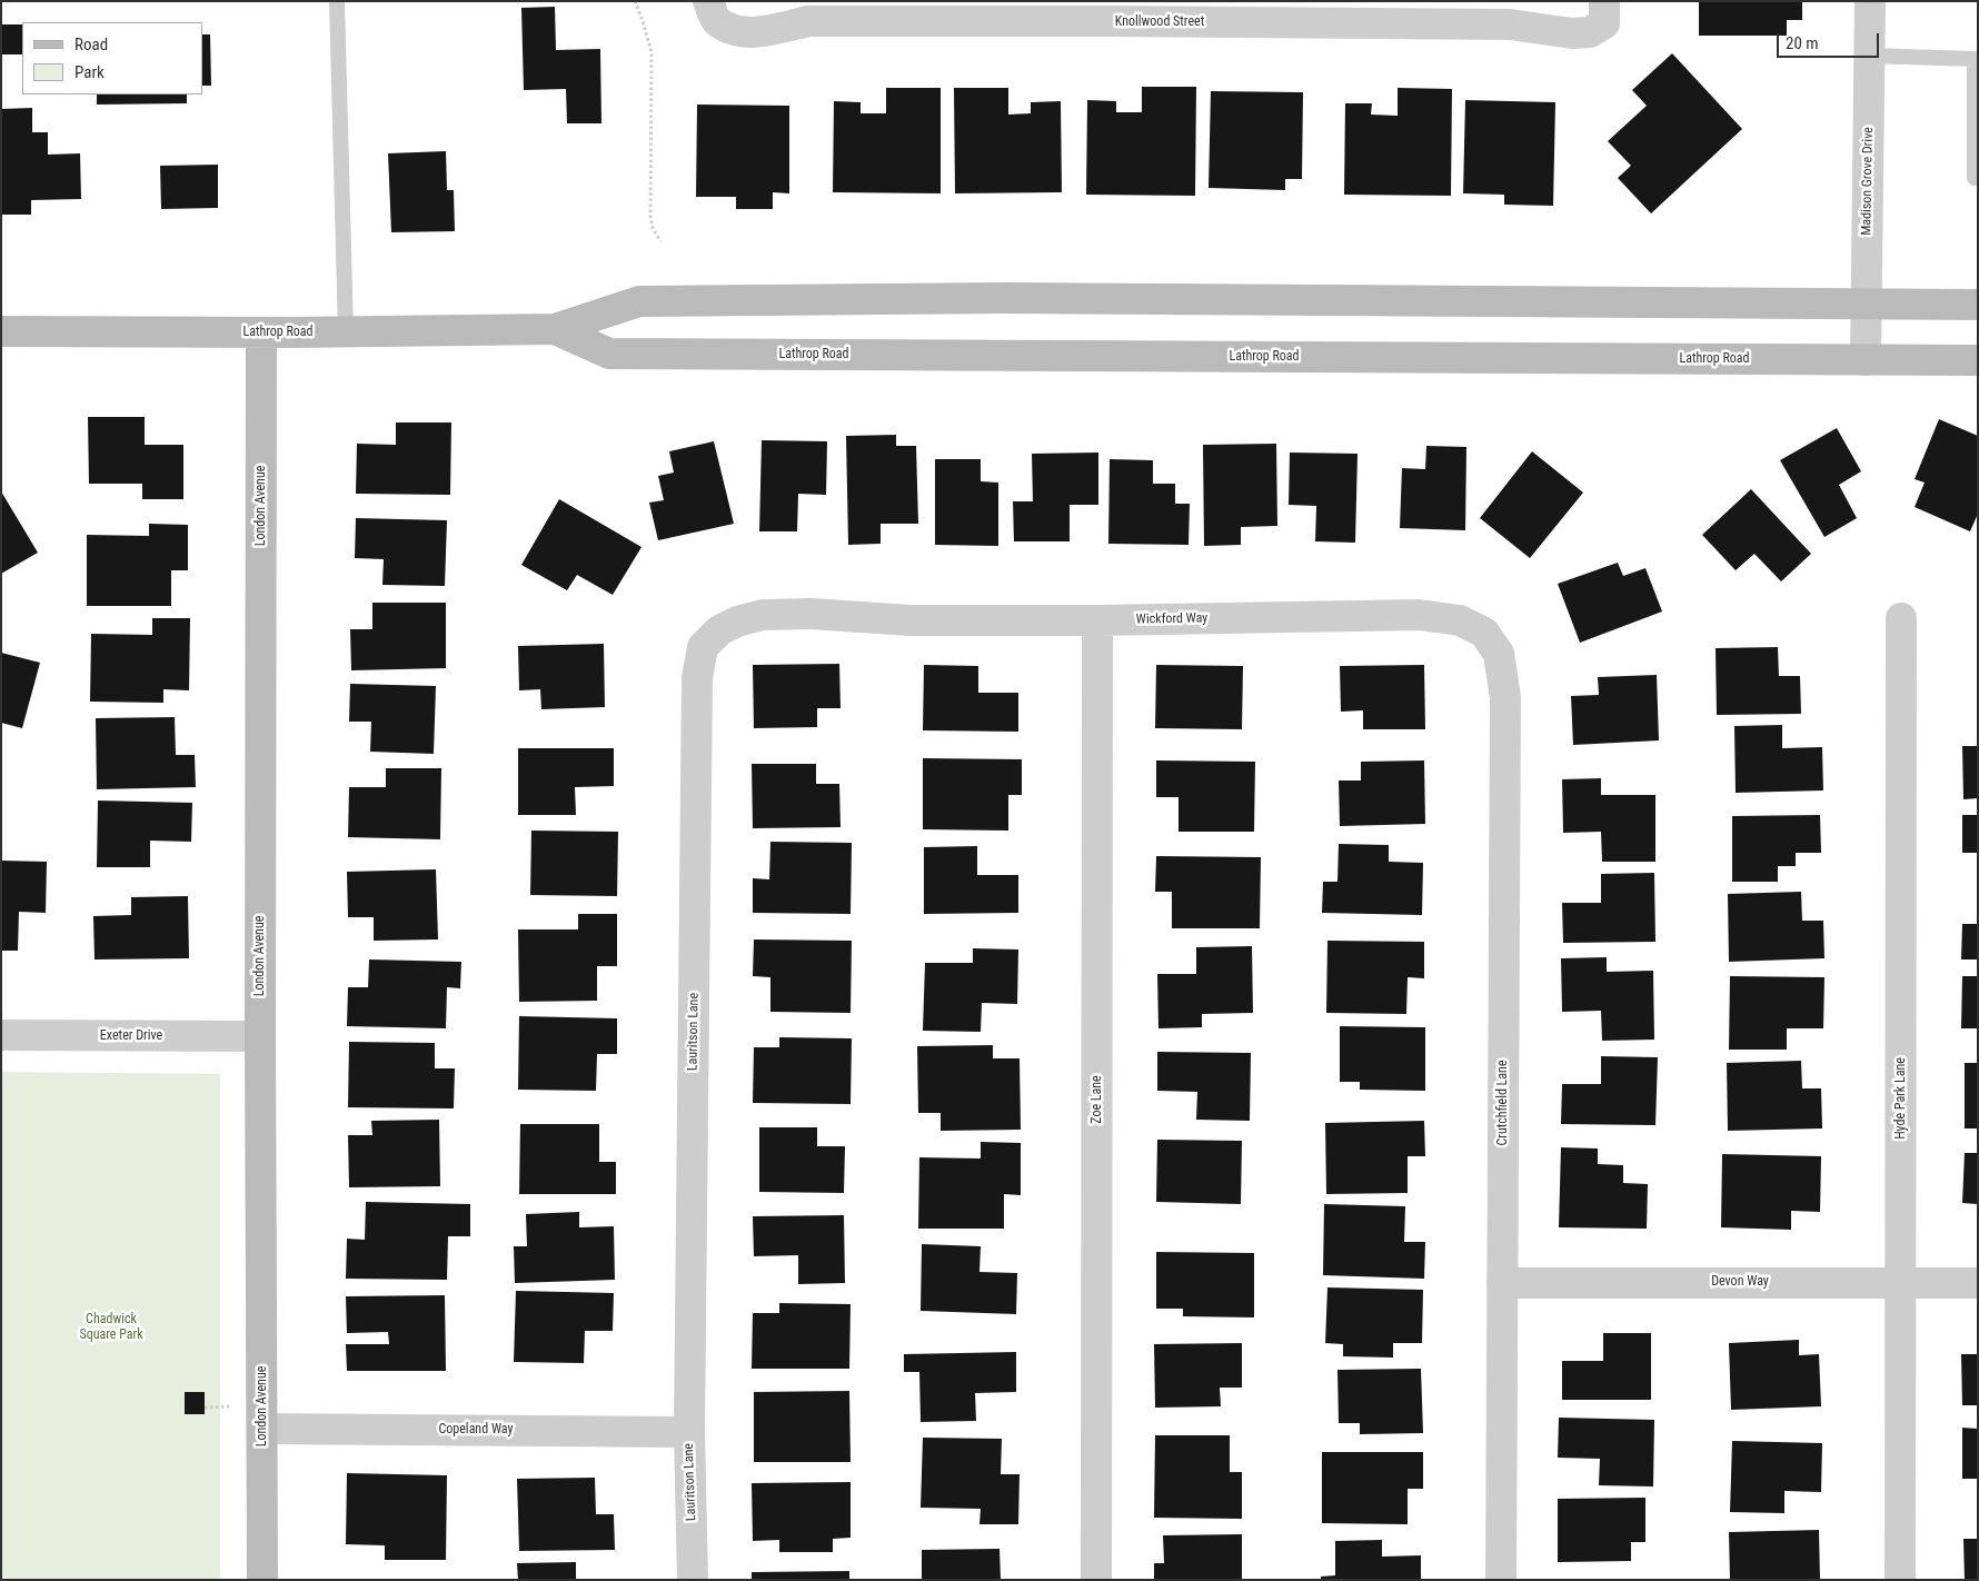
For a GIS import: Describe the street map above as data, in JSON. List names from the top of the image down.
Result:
{
  "streets": {
    "main road": ["Lathrop Road", "London Avenue"],
    "street": [
      "Knollwood Street",
      "Madison Grove Drive",
      "Wickford Way",
      "Lauritson Lane",
      "Exeter Drive",
      "Hyde Park Lane",
      "Zoe Lane",
      "Crutchfield Lane",
      "Devon Way",
      "Copeland Way"
    ]
  },
  "crossings": [
    ["Madison Grove Drive", "Lathrop Road"],
    ["Lathrop Road", "London Avenue"],
    ["London Avenue", "Exeter Drive"],
    ["London Avenue", "Copeland Way"],
    ["Wickford Way", "Lauritson Lane"],
    ["Wickford Way", "Zoe Lane"],
    ["Wickford Way", "Crutchfield Lane"],
    ["Lauritson Lane", "Copeland Way"],
    ["Hyde Park Lane", "Devon Way"],
    ["Crutchfield Lane", "Devon Way"]
  ],
  "parks": ["Chadwick Square Park"],
  "legend": ["Road", "Park"],
  "scale_bar": "20 m"
}
